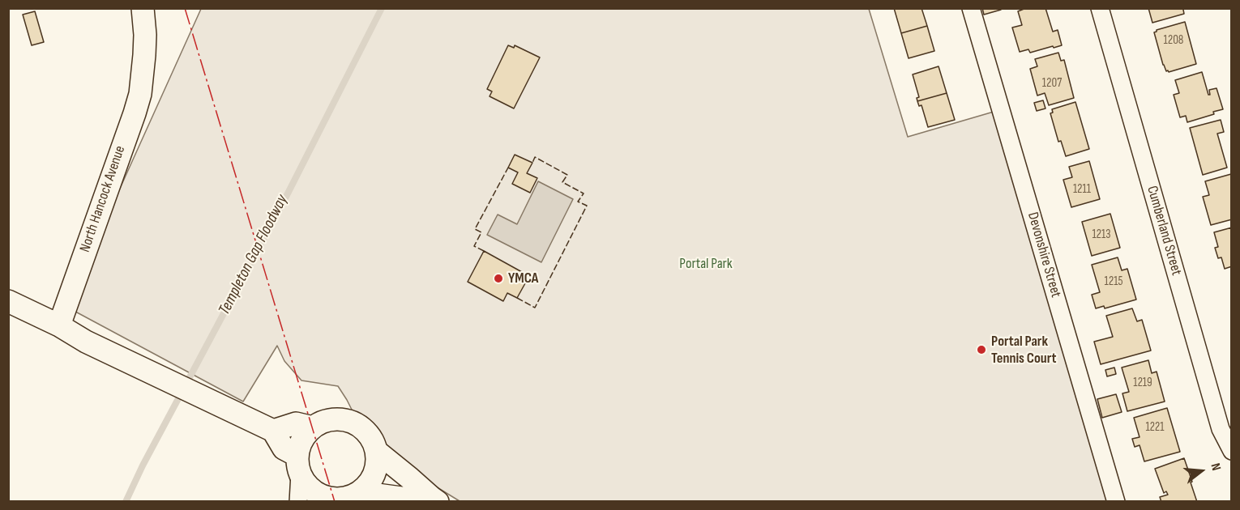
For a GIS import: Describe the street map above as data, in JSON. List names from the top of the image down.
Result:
{
  "streets": {
    "street": ["North Hancock Avenue", "Cumberland Street", "Devonshire Street"]
  },
  "water": ["Templeton Gap Floodway"],
  "parks": ["Portal Park"],
  "places": ["YMCA", "Portal Park Tennis Court"],
  "house_numbers": [
    "1208",
    "1207",
    "1211",
    "1213",
    "1215",
    "1219",
    "1221"
  ],
  "north": "right"
}
